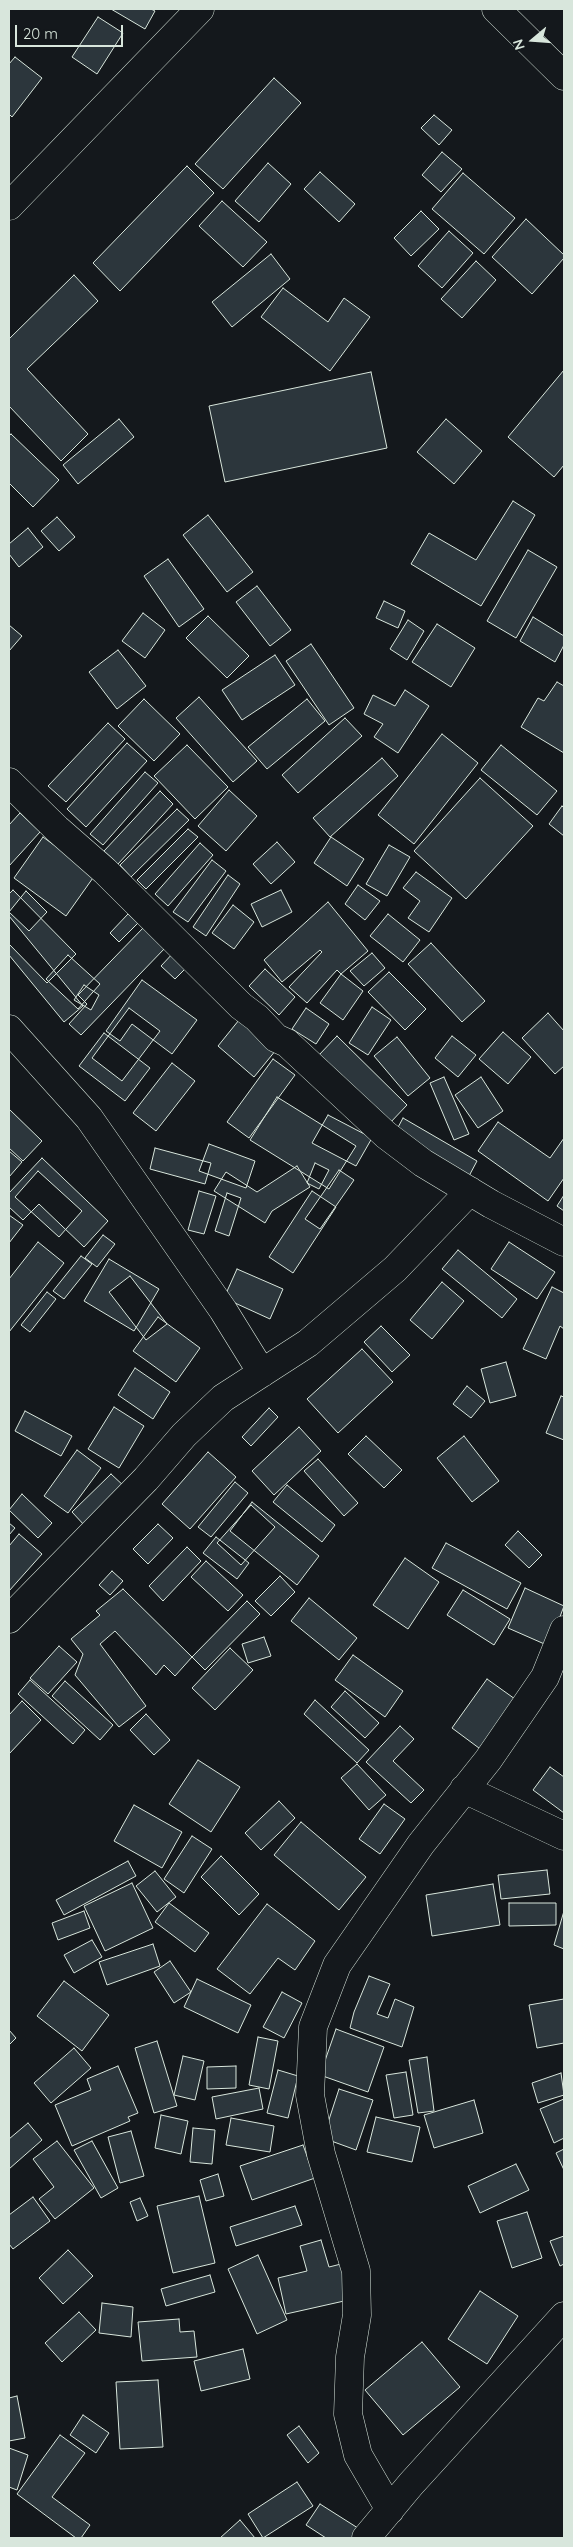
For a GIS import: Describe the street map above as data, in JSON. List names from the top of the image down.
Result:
{
  "scale_bar": "20 m",
  "north": "left"
}
